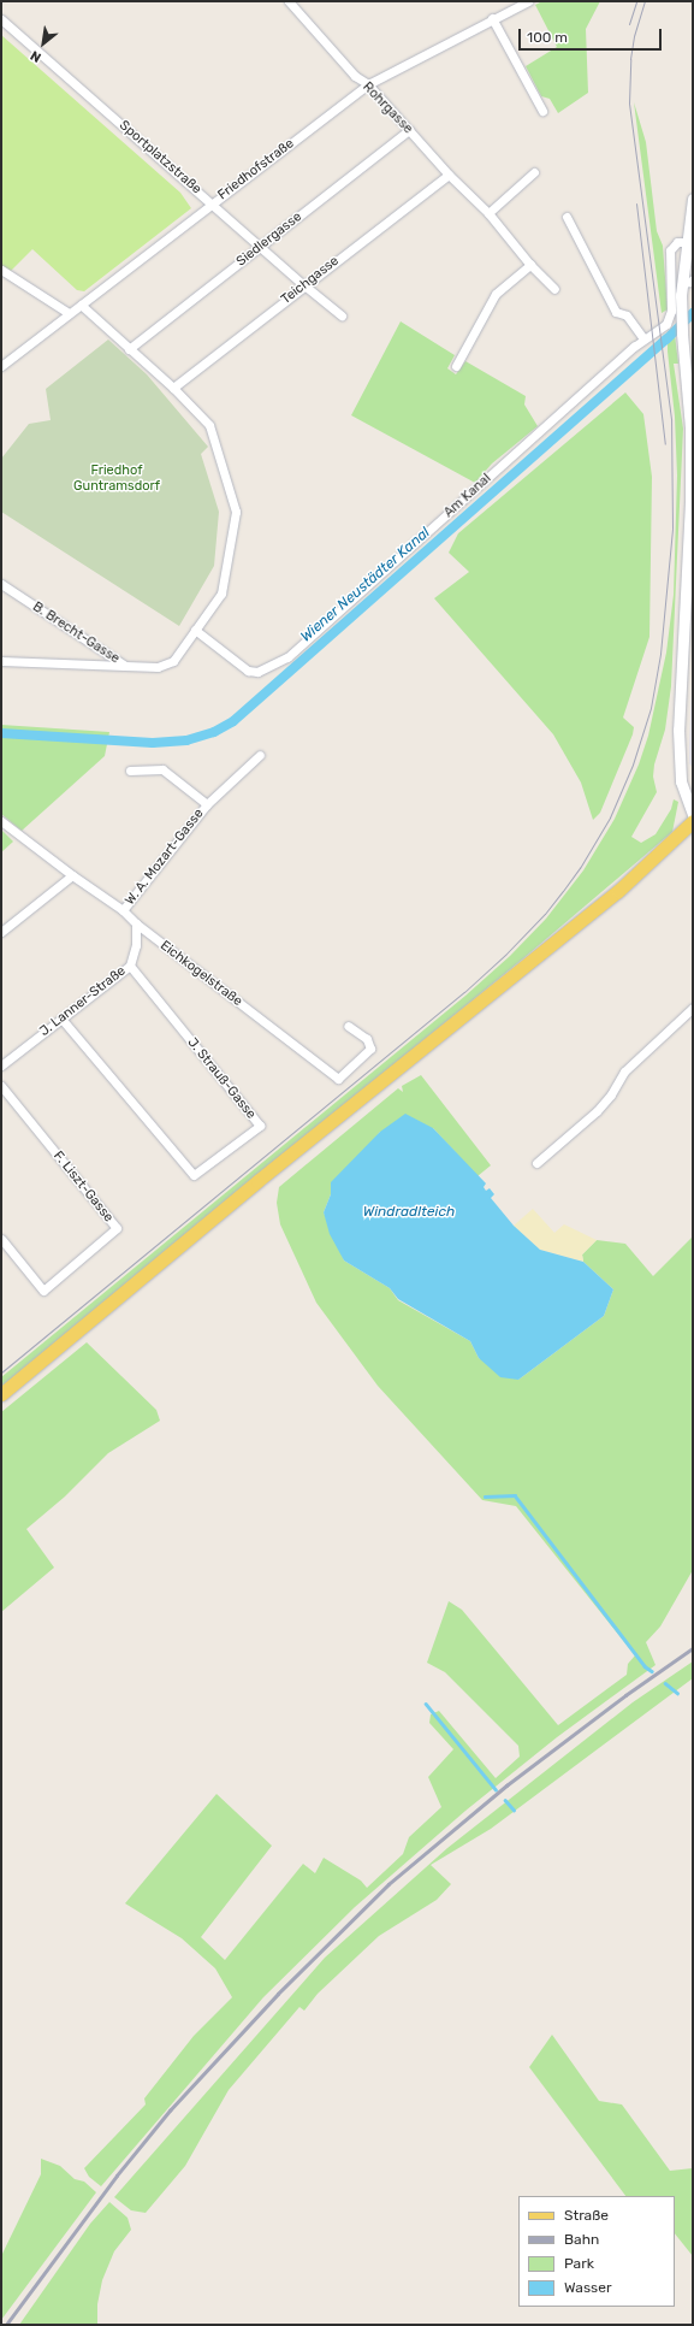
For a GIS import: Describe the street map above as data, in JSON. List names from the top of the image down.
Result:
{
  "streets": {
    "street": [
      "Rohrgasse",
      "Sportplatzstraße",
      "Friedhofstraße",
      "Siedlergasse",
      "Teichgasse",
      "Am Kanal",
      "B. Brecht-Gasse",
      "W. A. Mozart-Gasse",
      "Eichkogelstraße",
      "J. Lanner-Straße",
      "J. Strauß-Gasse",
      "F. Liszt-Gasse"
    ]
  },
  "crossings": [
    ["Rohrgasse", "Friedhofstraße"],
    ["Rohrgasse", "Siedlergasse"],
    ["Rohrgasse", "Teichgasse"],
    ["Sportplatzstraße", "Friedhofstraße"],
    ["Sportplatzstraße", "Siedlergasse"],
    ["Sportplatzstraße", "Teichgasse"],
    ["Am Kanal", "B. Brecht-Gasse"],
    ["W. A. Mozart-Gasse", "Eichkogelstraße"],
    ["Eichkogelstraße", "J. Lanner-Straße"],
    ["J. Lanner-Straße", "J. Strauß-Gasse"]
  ],
  "water": ["Wiener Neustädter Kanal", "Windradlteich"],
  "parks": ["Friedhof Guntramsdorf"],
  "legend": [
    "Straße",
    "Bahn",
    "Park",
    "Wasser"
  ],
  "scale_bar": "100 m",
  "north": "bottom left"
}
